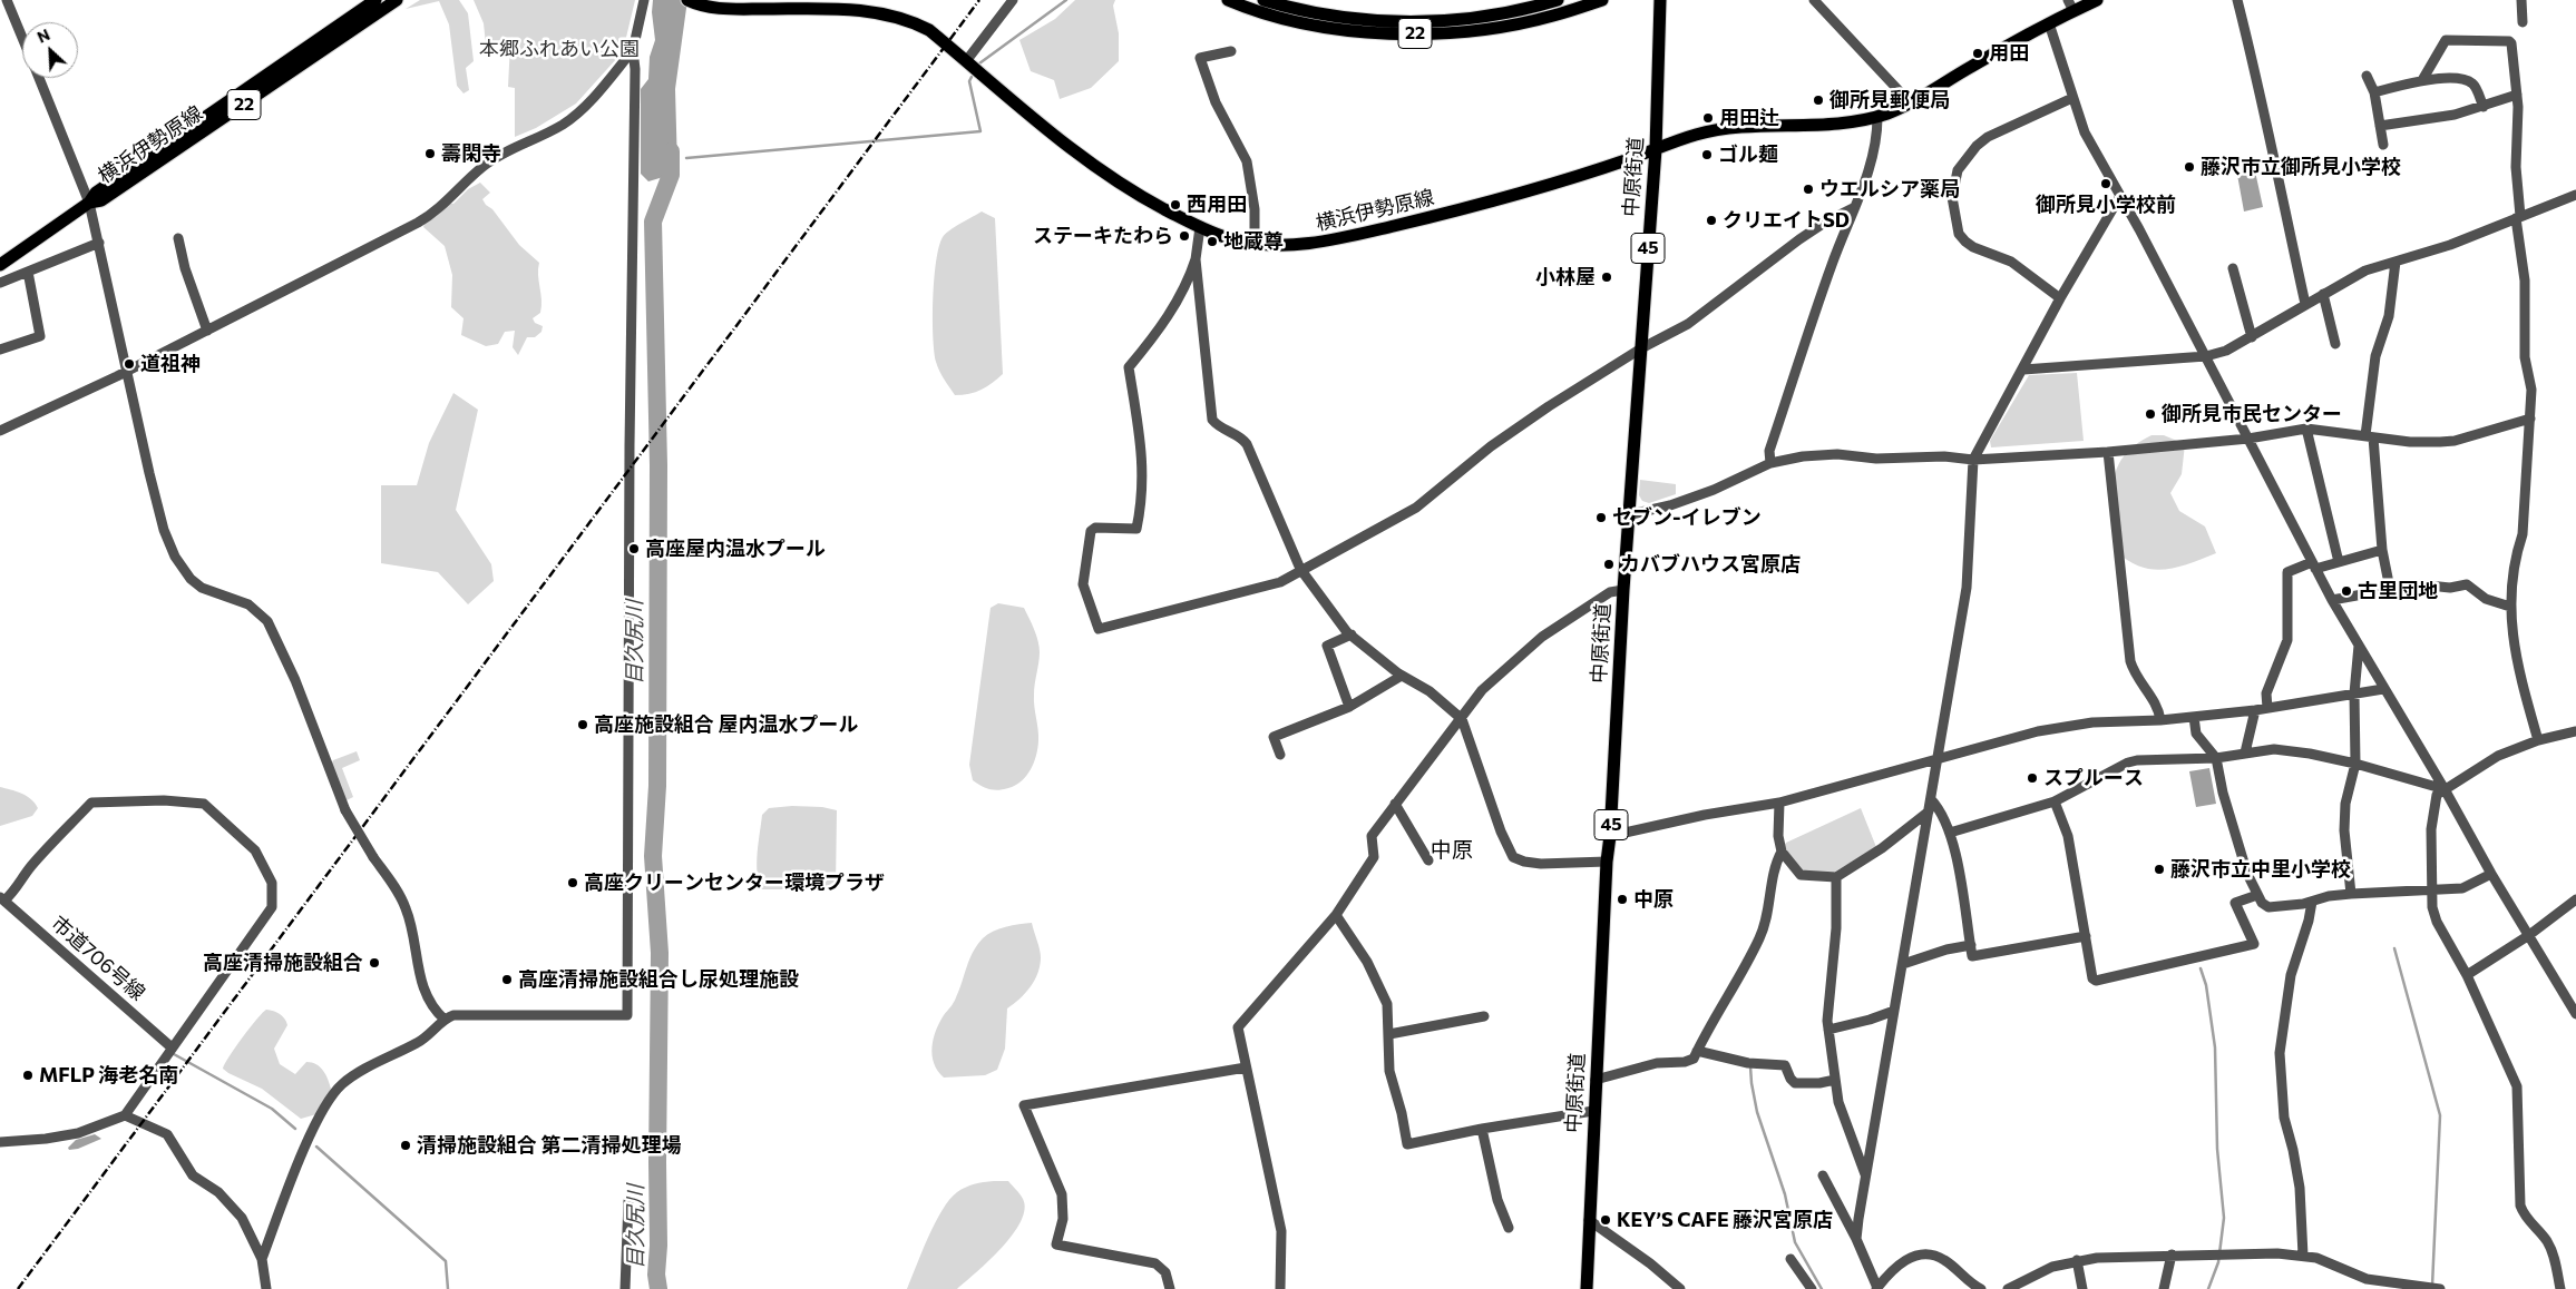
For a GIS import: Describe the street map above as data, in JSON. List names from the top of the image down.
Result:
{
  "streets": {
    "main road": [
      "22",
      "横浜伊勢原線",
      "中原街道",
      "45"
    ],
    "street": ["市道706号線"]
  },
  "crossings": [
    ["横浜伊勢原線", "中原街道"]
  ],
  "districts": ["中原"],
  "water": ["目久尻川"],
  "parks": ["本郷ふれあい公園"],
  "places": [
    "用田",
    "御所見郵便局",
    "用田辻",
    "壽閑寺",
    "ゴル麺",
    "藤沢市立御所見小学校",
    "御所見小学校前",
    "ウエルシア薬局",
    "西用田",
    "クリエイトSD",
    "ステーキたわら",
    "地蔵尊",
    "小林屋",
    "道祖神",
    "御所見市民センター",
    "セブン-イレブン",
    "高座屋内温水プール",
    "カバブハウス宮原店",
    "古里団地",
    "高座施設組合 屋内温水プール",
    "スプルース",
    "藤沢市立中里小学校",
    "高座クリーンセンター環境プラザ",
    "中原",
    "高座清掃施設組合",
    "高座清掃施設組合し尿処理施設",
    "MFLP 海老名南",
    "清掃施設組合 第二清掃処理場",
    "KEY’S CAFE 藤沢宮原店"
  ],
  "north": "top left"
}
